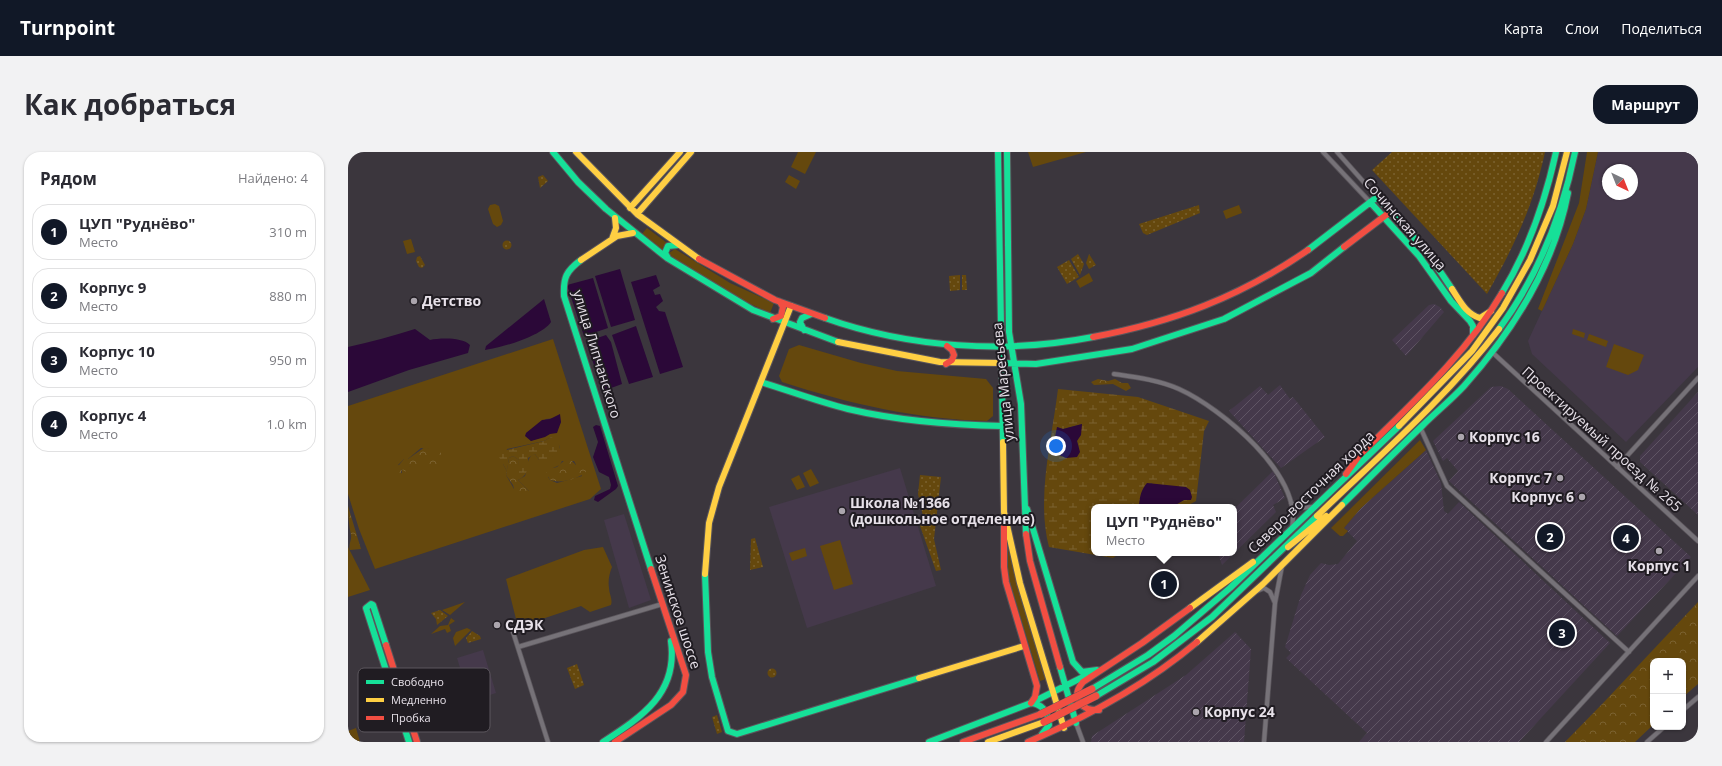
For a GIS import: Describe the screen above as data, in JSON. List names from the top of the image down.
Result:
{
  "streets": {
    "main road": [
      "Сочинская улица",
      "улица Липчанского",
      "улица Маресьева",
      "Северо-восточная хорда",
      "Зенинское шоссе"
    ],
    "street": ["Проектируемый проезд № 265"]
  },
  "crossings": [
    ["улица Липчанского", "Зенинское шоссе"]
  ],
  "places": [
    "Детство",
    "Корпус 16",
    "Корпус 7",
    "Корпус 6",
    "Школа №1366 (дошкольное отделение)",
    "Корпус 1",
    "СДЭК",
    "Корпус 24"
  ],
  "legend": ["Свободно", "Медленно", "Пробка"],
  "north": "bottom right",
  "page": {
    "header": "Turnpoint",
    "nav": ["Карта", "Слои", "Поделиться"],
    "title": "Как добраться",
    "buttons": "Маршрут",
    "heading": ["Рядом", "Найдено: 4"],
    "list": [
      {
        "mark": "1",
        "name": "ЦУП \"Руднёво\"",
        "note": "Место",
        "value": "310 m"
      },
      {
        "mark": "2",
        "name": "Корпус 9",
        "note": "Место",
        "value": "880 m"
      },
      {
        "mark": "3",
        "name": "Корпус 10",
        "note": "Место",
        "value": "950 m"
      },
      {
        "mark": "4",
        "name": "Корпус 4",
        "note": "Место",
        "value": "1.0 km"
      }
    ],
    "popup": ["ЦУП \"Руднёво\"", "Место"],
    "pins": [
      "2",
      "4",
      "1",
      "3"
    ],
    "map_buttons": ["+", "−"]
  }
}
